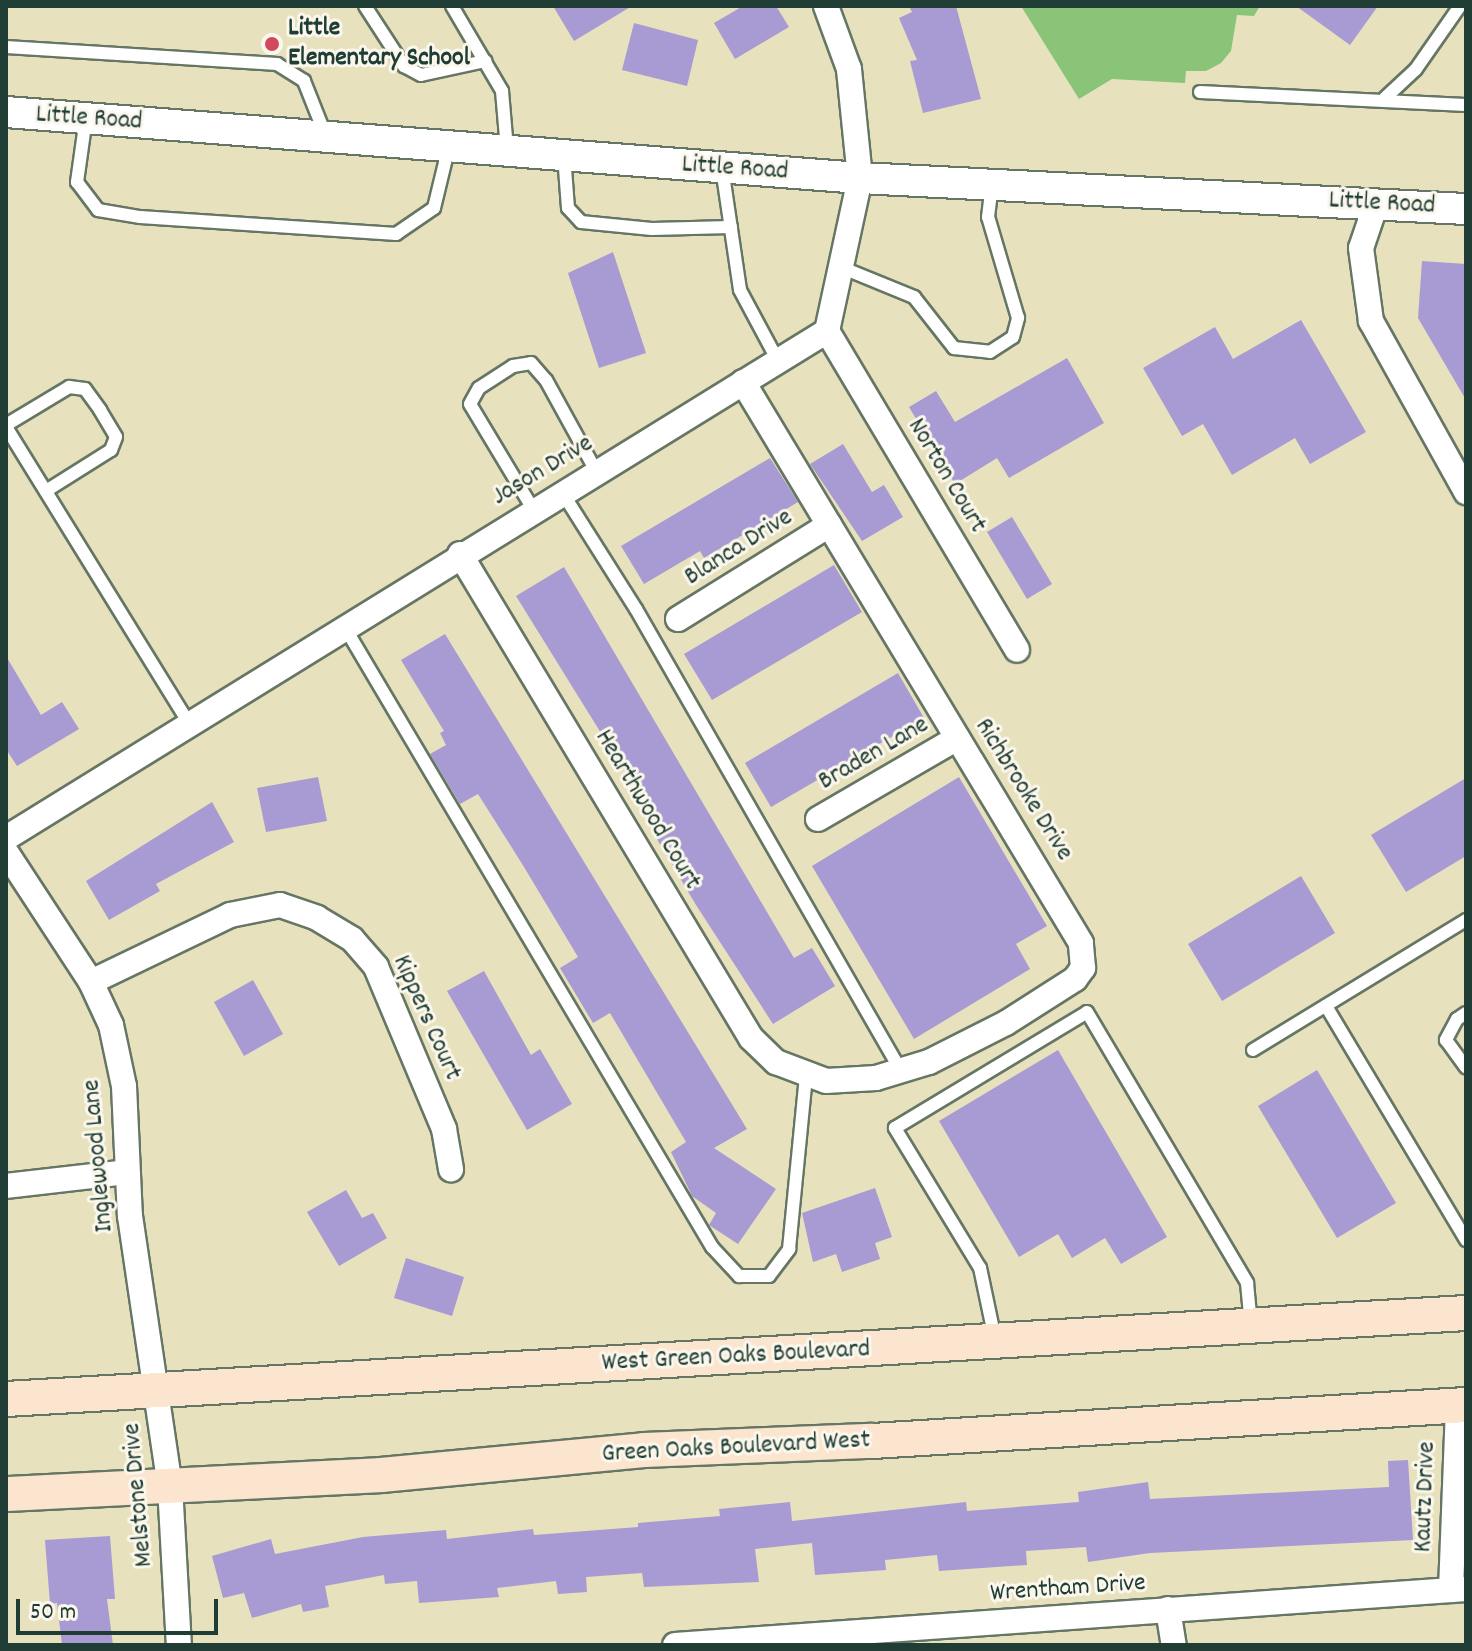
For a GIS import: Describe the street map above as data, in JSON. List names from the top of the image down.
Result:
{
  "streets": {
    "main road": ["West Green Oaks Boulevard", "Green Oaks Boulevard West"],
    "street": [
      "Little Road",
      "Jason Drive",
      "Norton Court",
      "Blanca Drive",
      "Braden Lane",
      "Richbrooke Drive",
      "Hearthwood Court",
      "Kippers Court",
      "Inglewood Lane",
      "Melstone Drive",
      "Kautz Drive",
      "Wrentham Drive"
    ]
  },
  "crossings": [
    ["Jason Drive", "Norton Court"],
    ["Jason Drive", "Richbrooke Drive"],
    ["Jason Drive", "Hearthwood Court"],
    ["Blanca Drive", "Richbrooke Drive"],
    ["Braden Lane", "Richbrooke Drive"],
    ["Richbrooke Drive", "Hearthwood Court"],
    ["Kippers Court", "Inglewood Lane"],
    ["Inglewood Lane", "West Green Oaks Boulevard"],
    ["Inglewood Lane", "Melstone Drive"],
    ["West Green Oaks Boulevard", "Melstone Drive"],
    ["Green Oaks Boulevard West", "Melstone Drive"],
    ["Green Oaks Boulevard West", "Kautz Drive"],
    ["Kautz Drive", "Wrentham Drive"]
  ],
  "places": ["Little Elementary School"],
  "scale_bar": "50 m"
}
